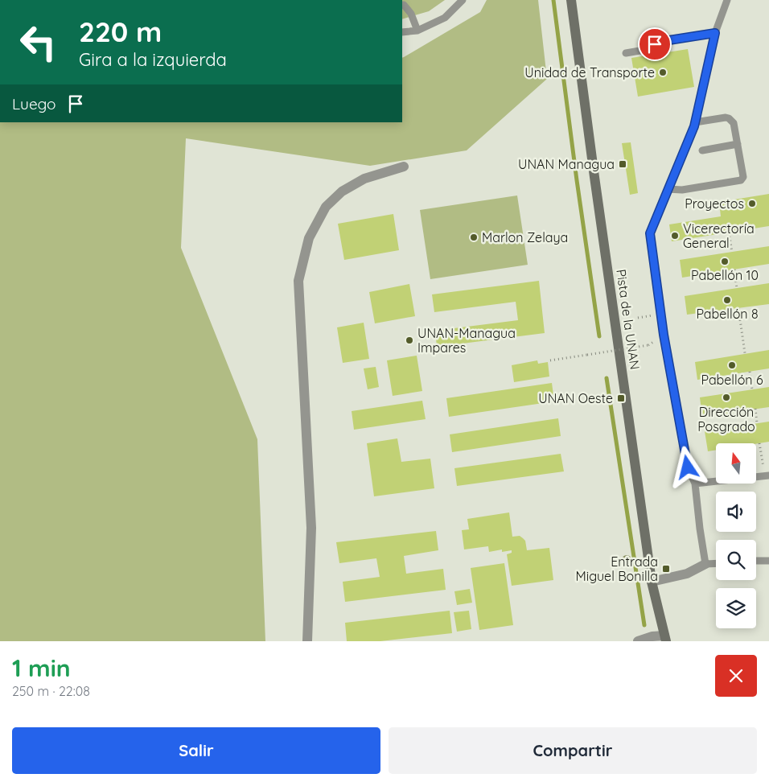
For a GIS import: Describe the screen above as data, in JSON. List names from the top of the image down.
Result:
{
  "streets": {
    "main road": ["Pista de la UNAN"]
  },
  "places": {
    "other": [
      "Unidad de Transporte",
      "Proyectos",
      "Vicerectoría General",
      "Marlon Zelaya",
      "Pabellón 10",
      "Pabellón 8",
      "UNAN-Managua Impares",
      "Pabellón 6",
      "Dirección Posgrado"
    ],
    "transit": ["UNAN Managua", "UNAN Oeste", "Entrada Miguel Bonilla"]
  },
  "north": "top",
  "page": {
    "turn": ["220 m", "Gira a la izquierda"],
    "then": "Luego",
    "heading": ["1 min", "250 m · 22:08"],
    "buttons": ["Salir", "Compartir"]
  }
}
